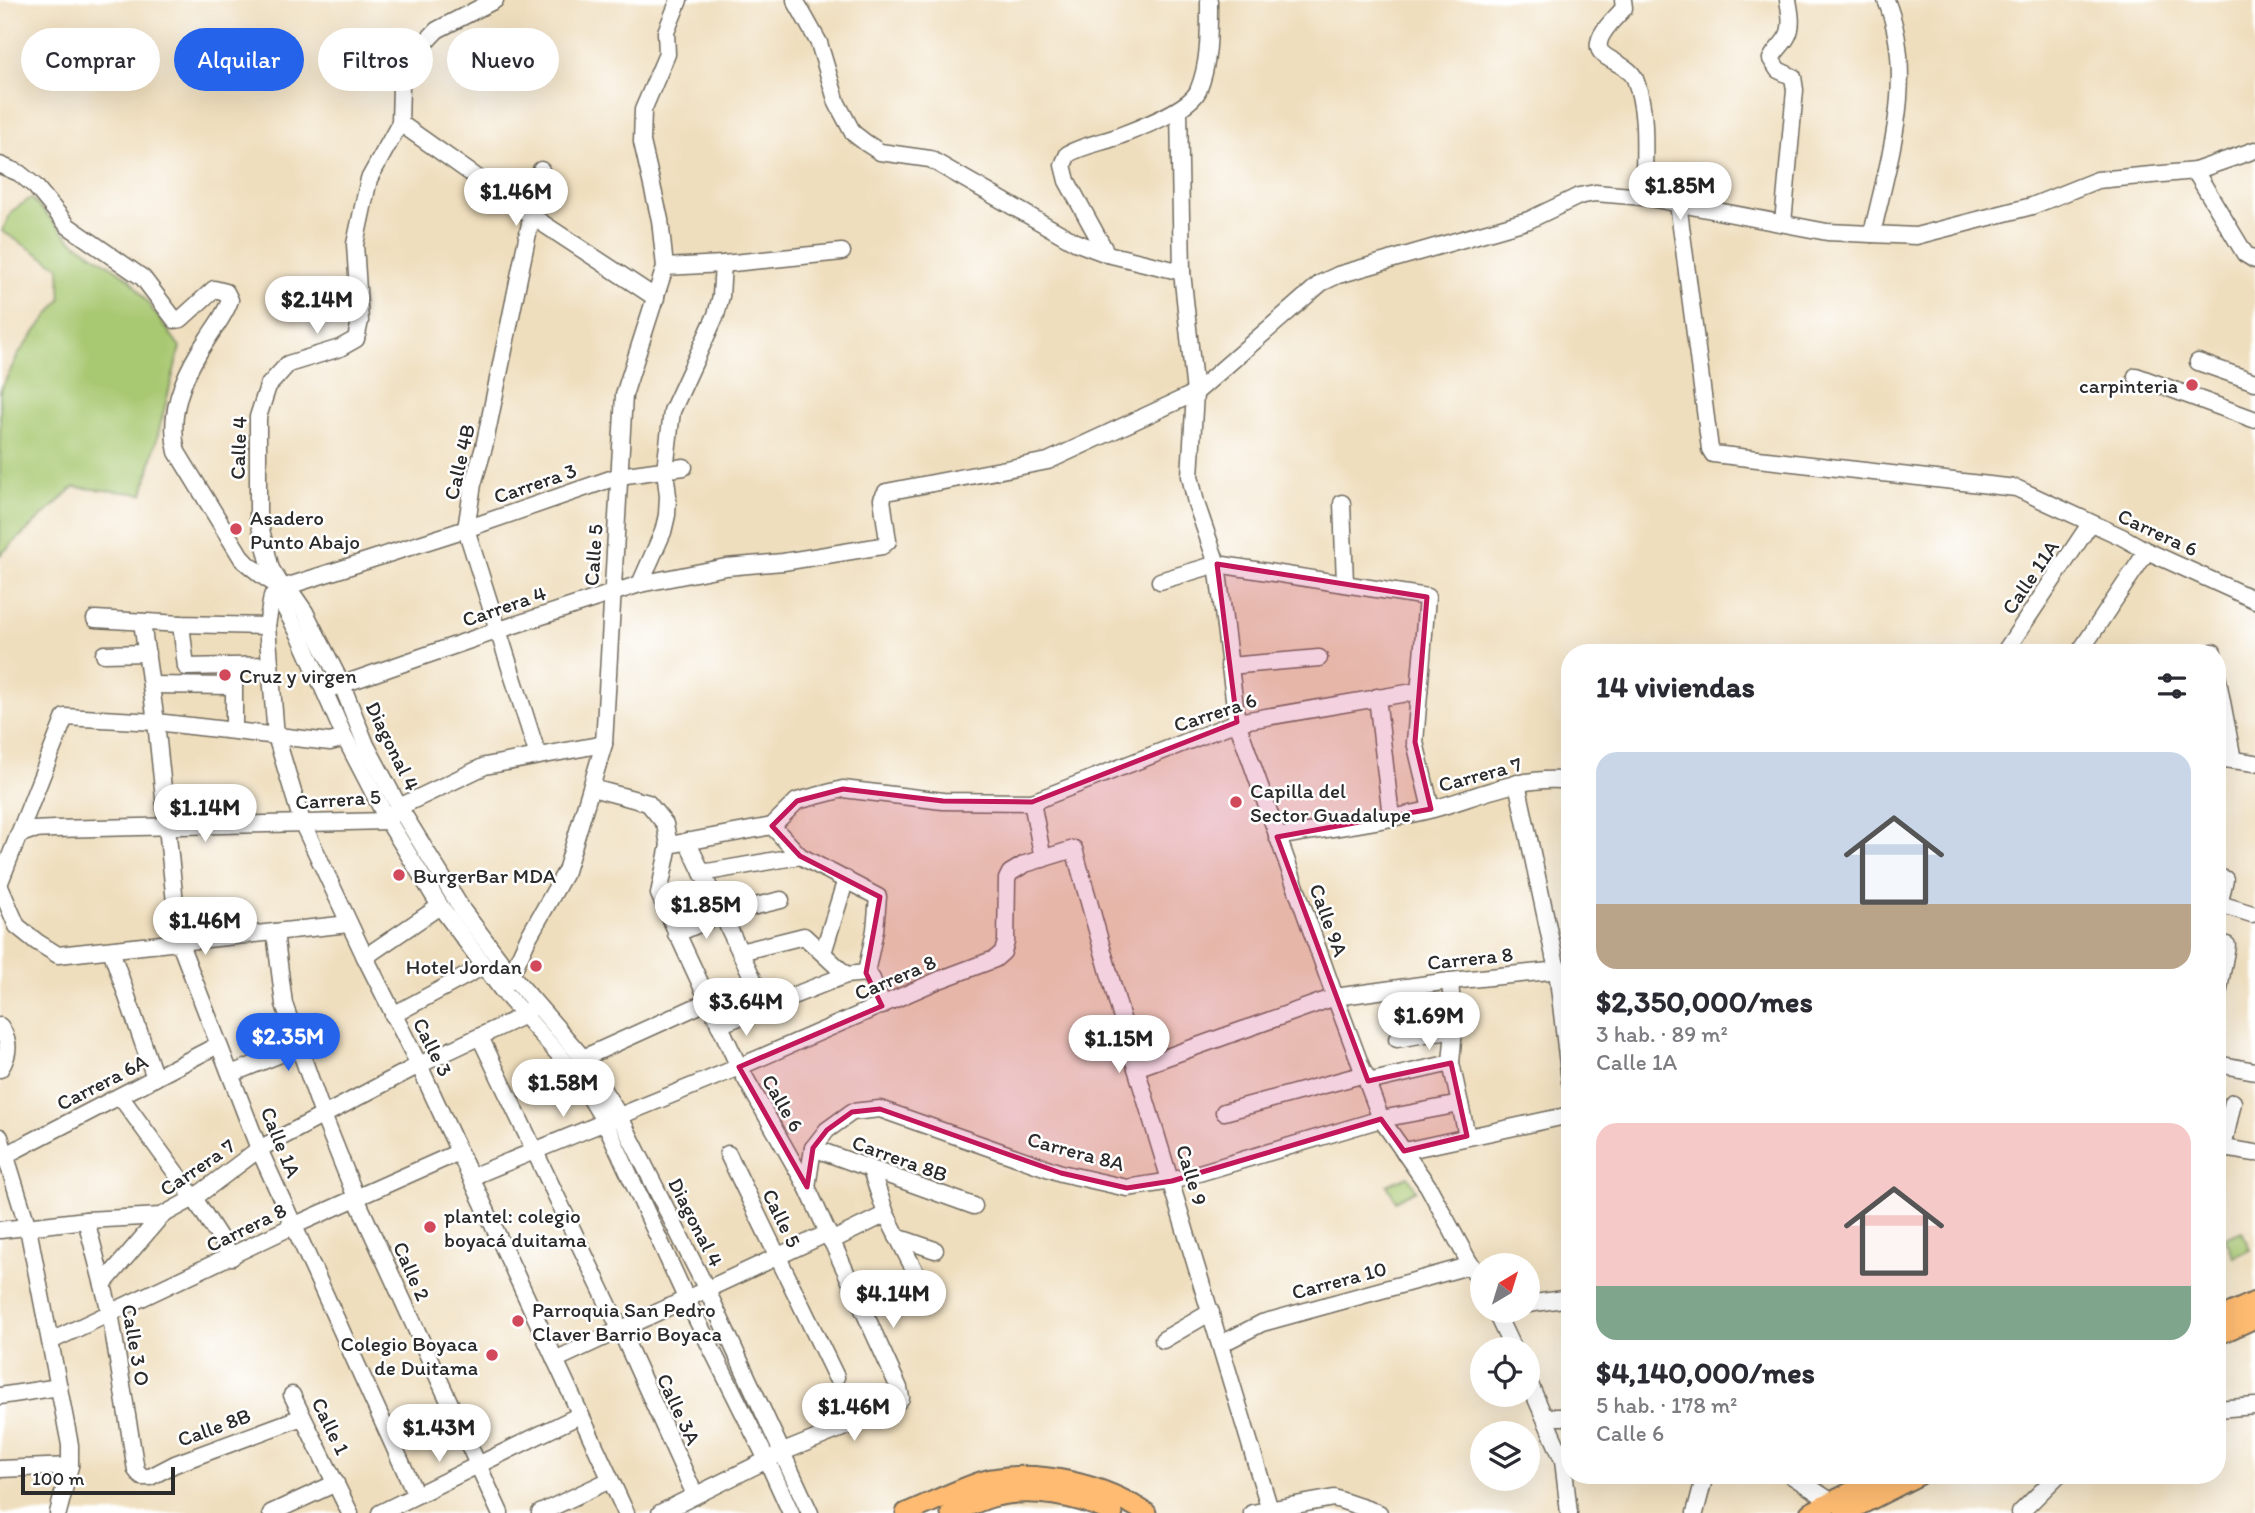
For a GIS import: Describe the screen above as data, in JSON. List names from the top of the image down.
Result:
{
  "streets": {
    "street": [
      "Calle 4",
      "Calle 4B",
      "Carrera 3",
      "Carrera 6",
      "Calle 5",
      "Calle 11A",
      "Carrera 4",
      "Diagonal 4",
      "Carrera 7",
      "Carrera 5",
      "Calle 9A",
      "Carrera 8",
      "Calle 3",
      "Carrera 6A",
      "Calle 6",
      "Calle 1A",
      "Carrera 8A",
      "Carrera 8B",
      "Calle 9",
      "Calle 2",
      "Carrera 10",
      "Calle 3 O",
      "Calle 3A",
      "Calle 1",
      "Calle 8B"
    ]
  },
  "crossings": [
    ["Calle 4", "Carrera 3"],
    ["Calle 4", "Diagonal 4"],
    ["Calle 4", "Calle 3"],
    ["Calle 4B", "Carrera 3"],
    ["Calle 4B", "Carrera 4"],
    ["Calle 4B", "Carrera 5"],
    ["Carrera 3", "Calle 5"],
    ["Carrera 3", "Diagonal 4"],
    ["Carrera 3", "Calle 3"],
    ["Carrera 6", "Calle 11A"],
    ["Carrera 6", "Calle 9A"],
    ["Calle 5", "Carrera 4"],
    ["Calle 5", "Diagonal 4"],
    ["Calle 5", "Carrera 5"],
    ["Calle 5", "Calle 6"],
    ["Carrera 4", "Diagonal 4"],
    ["Carrera 4", "Calle 9A"],
    ["Diagonal 4", "Carrera 7"],
    ["Diagonal 4", "Carrera 5"],
    ["Diagonal 4", "Carrera 8"],
    ["Diagonal 4", "Calle 3"],
    ["Diagonal 4", "Calle 6"],
    ["Carrera 7", "Calle 9A"],
    ["Carrera 7", "Calle 3"],
    ["Carrera 7", "Calle 1A"],
    ["Carrera 7", "Calle 3 O"],
    ["Carrera 7", "Calle 3A"],
    ["Carrera 5", "Calle 3"],
    ["Carrera 5", "Calle 1A"],
    ["Calle 9A", "Carrera 8"],
    ["Calle 9A", "Carrera 8A"],
    ["Carrera 8", "Calle 3"],
    ["Carrera 8", "Calle 6"],
    ["Carrera 8", "Calle 1A"],
    ["Carrera 8", "Calle 9"],
    ["Carrera 8", "Calle 2"],
    ["Carrera 8", "Calle 3 O"],
    ["Carrera 8", "Calle 3A"],
    ["Carrera 6A", "Calle 1A"],
    ["Carrera 8A", "Carrera 8B"],
    ["Carrera 8A", "Calle 9"],
    ["Calle 9", "Carrera 10"],
    ["Calle 3 O", "Calle 8B"],
    ["Calle 1", "Calle 8B"]
  ],
  "places": [
    "carpinteria",
    "Asadero Punto Abajo",
    "Cruz y virgen",
    "Capilla del Sector Guadalupe",
    "BurgerBar MDA",
    "Hotel Jordan",
    "plantel: colegio boyacá duitama",
    "Parroquia San Pedro Claver Barrio Boyaca",
    "Colegio Boyaca de Duitama"
  ],
  "scale_bar": "100 m",
  "north": "top right",
  "page": {
    "chip": [
      "Comprar",
      "Alquilar",
      "Filtros",
      "Nuevo"
    ],
    "price": [
      "$1.85M",
      "$1.46M",
      "$2.14M",
      "$1.14M",
      "$1.85M",
      "$1.46M",
      "$3.64M",
      "$1.69M",
      "$2.35M",
      "$1.15M",
      "$1.58M",
      "$4.14M",
      "$1.46M",
      "$1.43M"
    ],
    "heading": "14 viviendas",
    "list": [
      {
        "name": "$2,350,000/mes",
        "note": "3 hab. · 89 m² · Calle 1A"
      },
      {
        "name": "$4,140,000/mes",
        "note": "5 hab. · 178 m² · Calle 6"
      }
    ],
    "scale": "100 m"
  }
}
